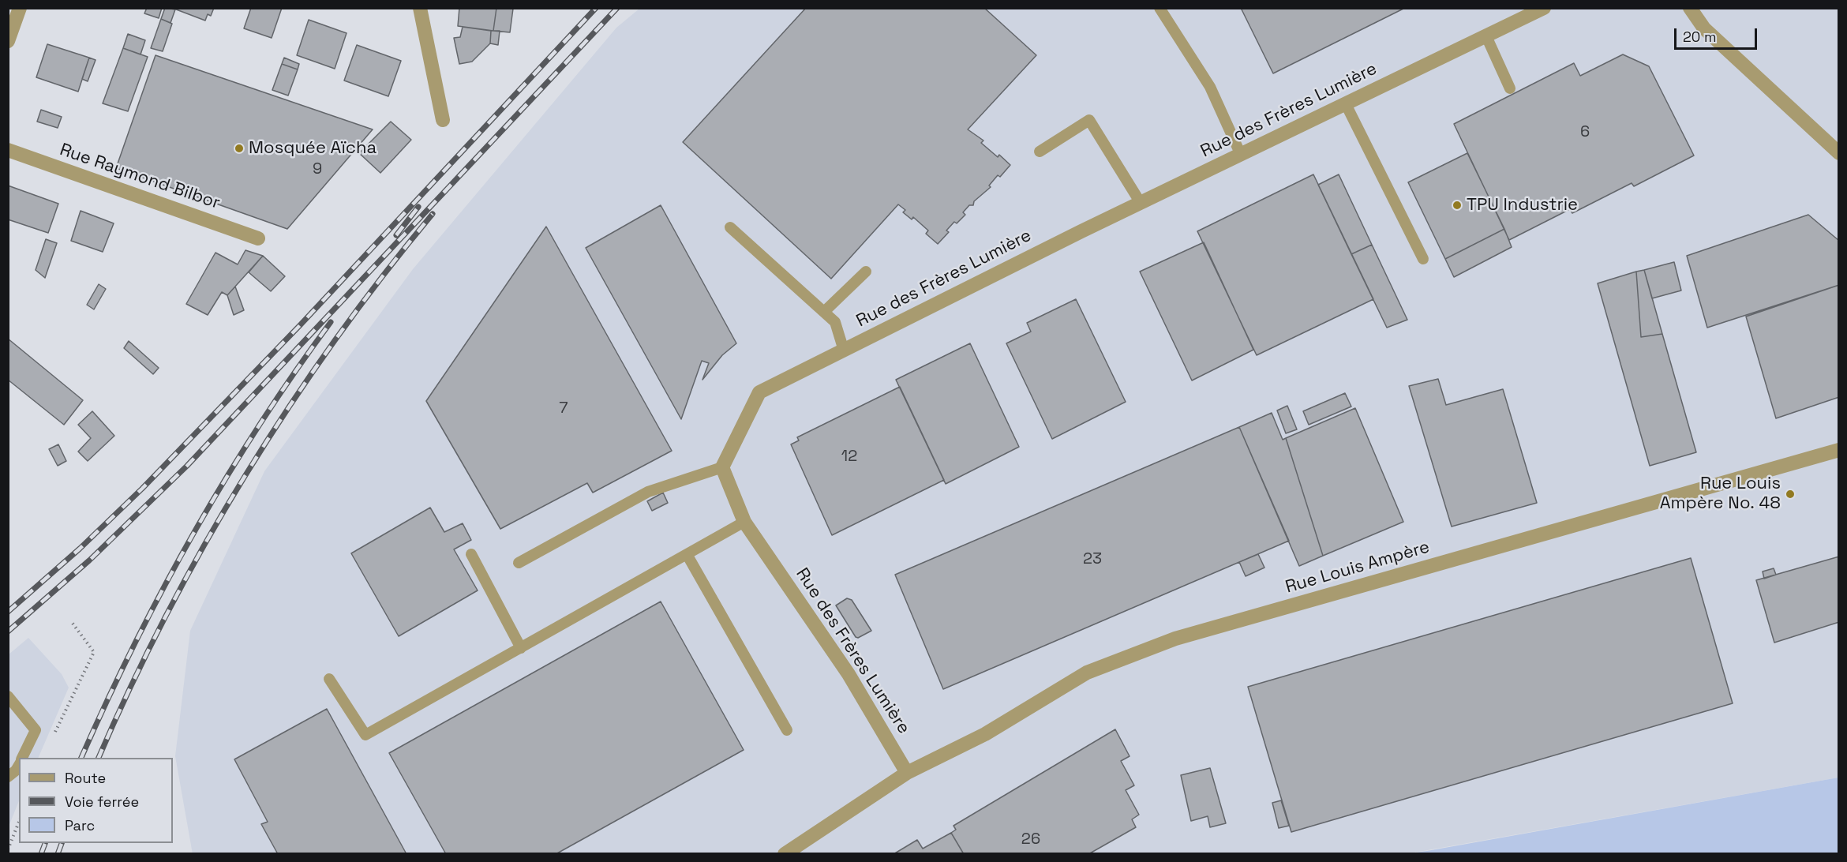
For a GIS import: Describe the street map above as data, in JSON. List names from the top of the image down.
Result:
{
  "streets": {
    "street": ["Rue des Frères Lumière", "Rue Raymond Bilbor", "Rue Louis Ampère"]
  },
  "crossings": [
    ["Rue des Frères Lumière", "Rue Louis Ampère"]
  ],
  "places": ["Mosquée Aïcha", "TPU Industrie", "Rue Louis Ampère No. 48"],
  "house_numbers": [
    "6",
    "9",
    "7",
    "12",
    "23",
    "26"
  ],
  "legend": ["Route", "Voie ferrée", "Parc"],
  "scale_bar": "20 m"
}
